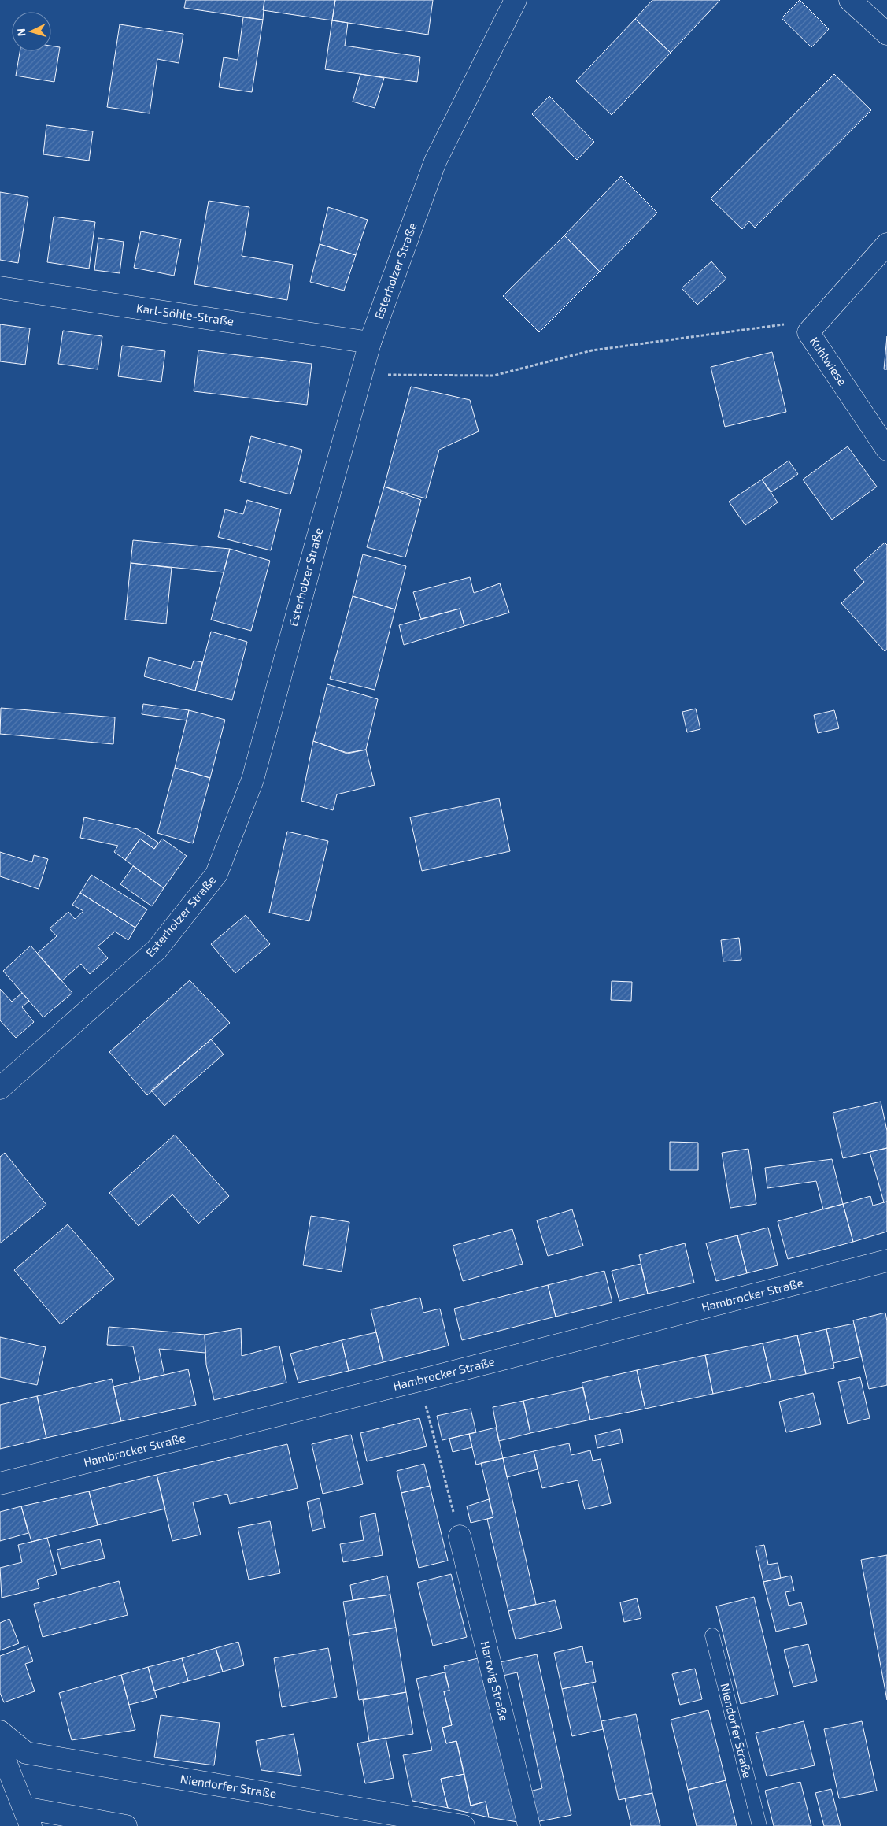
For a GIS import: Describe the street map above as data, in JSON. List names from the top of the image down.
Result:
{
  "streets": {
    "street": [
      "Esterholzer Straße",
      "Karl-Söhle-Straße",
      "Kuhlwiese",
      "Hambrocker Straße",
      "Hartwig Straße",
      "Niendorfer Straße"
    ]
  },
  "crossings": [
    ["Esterholzer Straße", "Karl-Söhle-Straße"]
  ],
  "north": "left"
}
